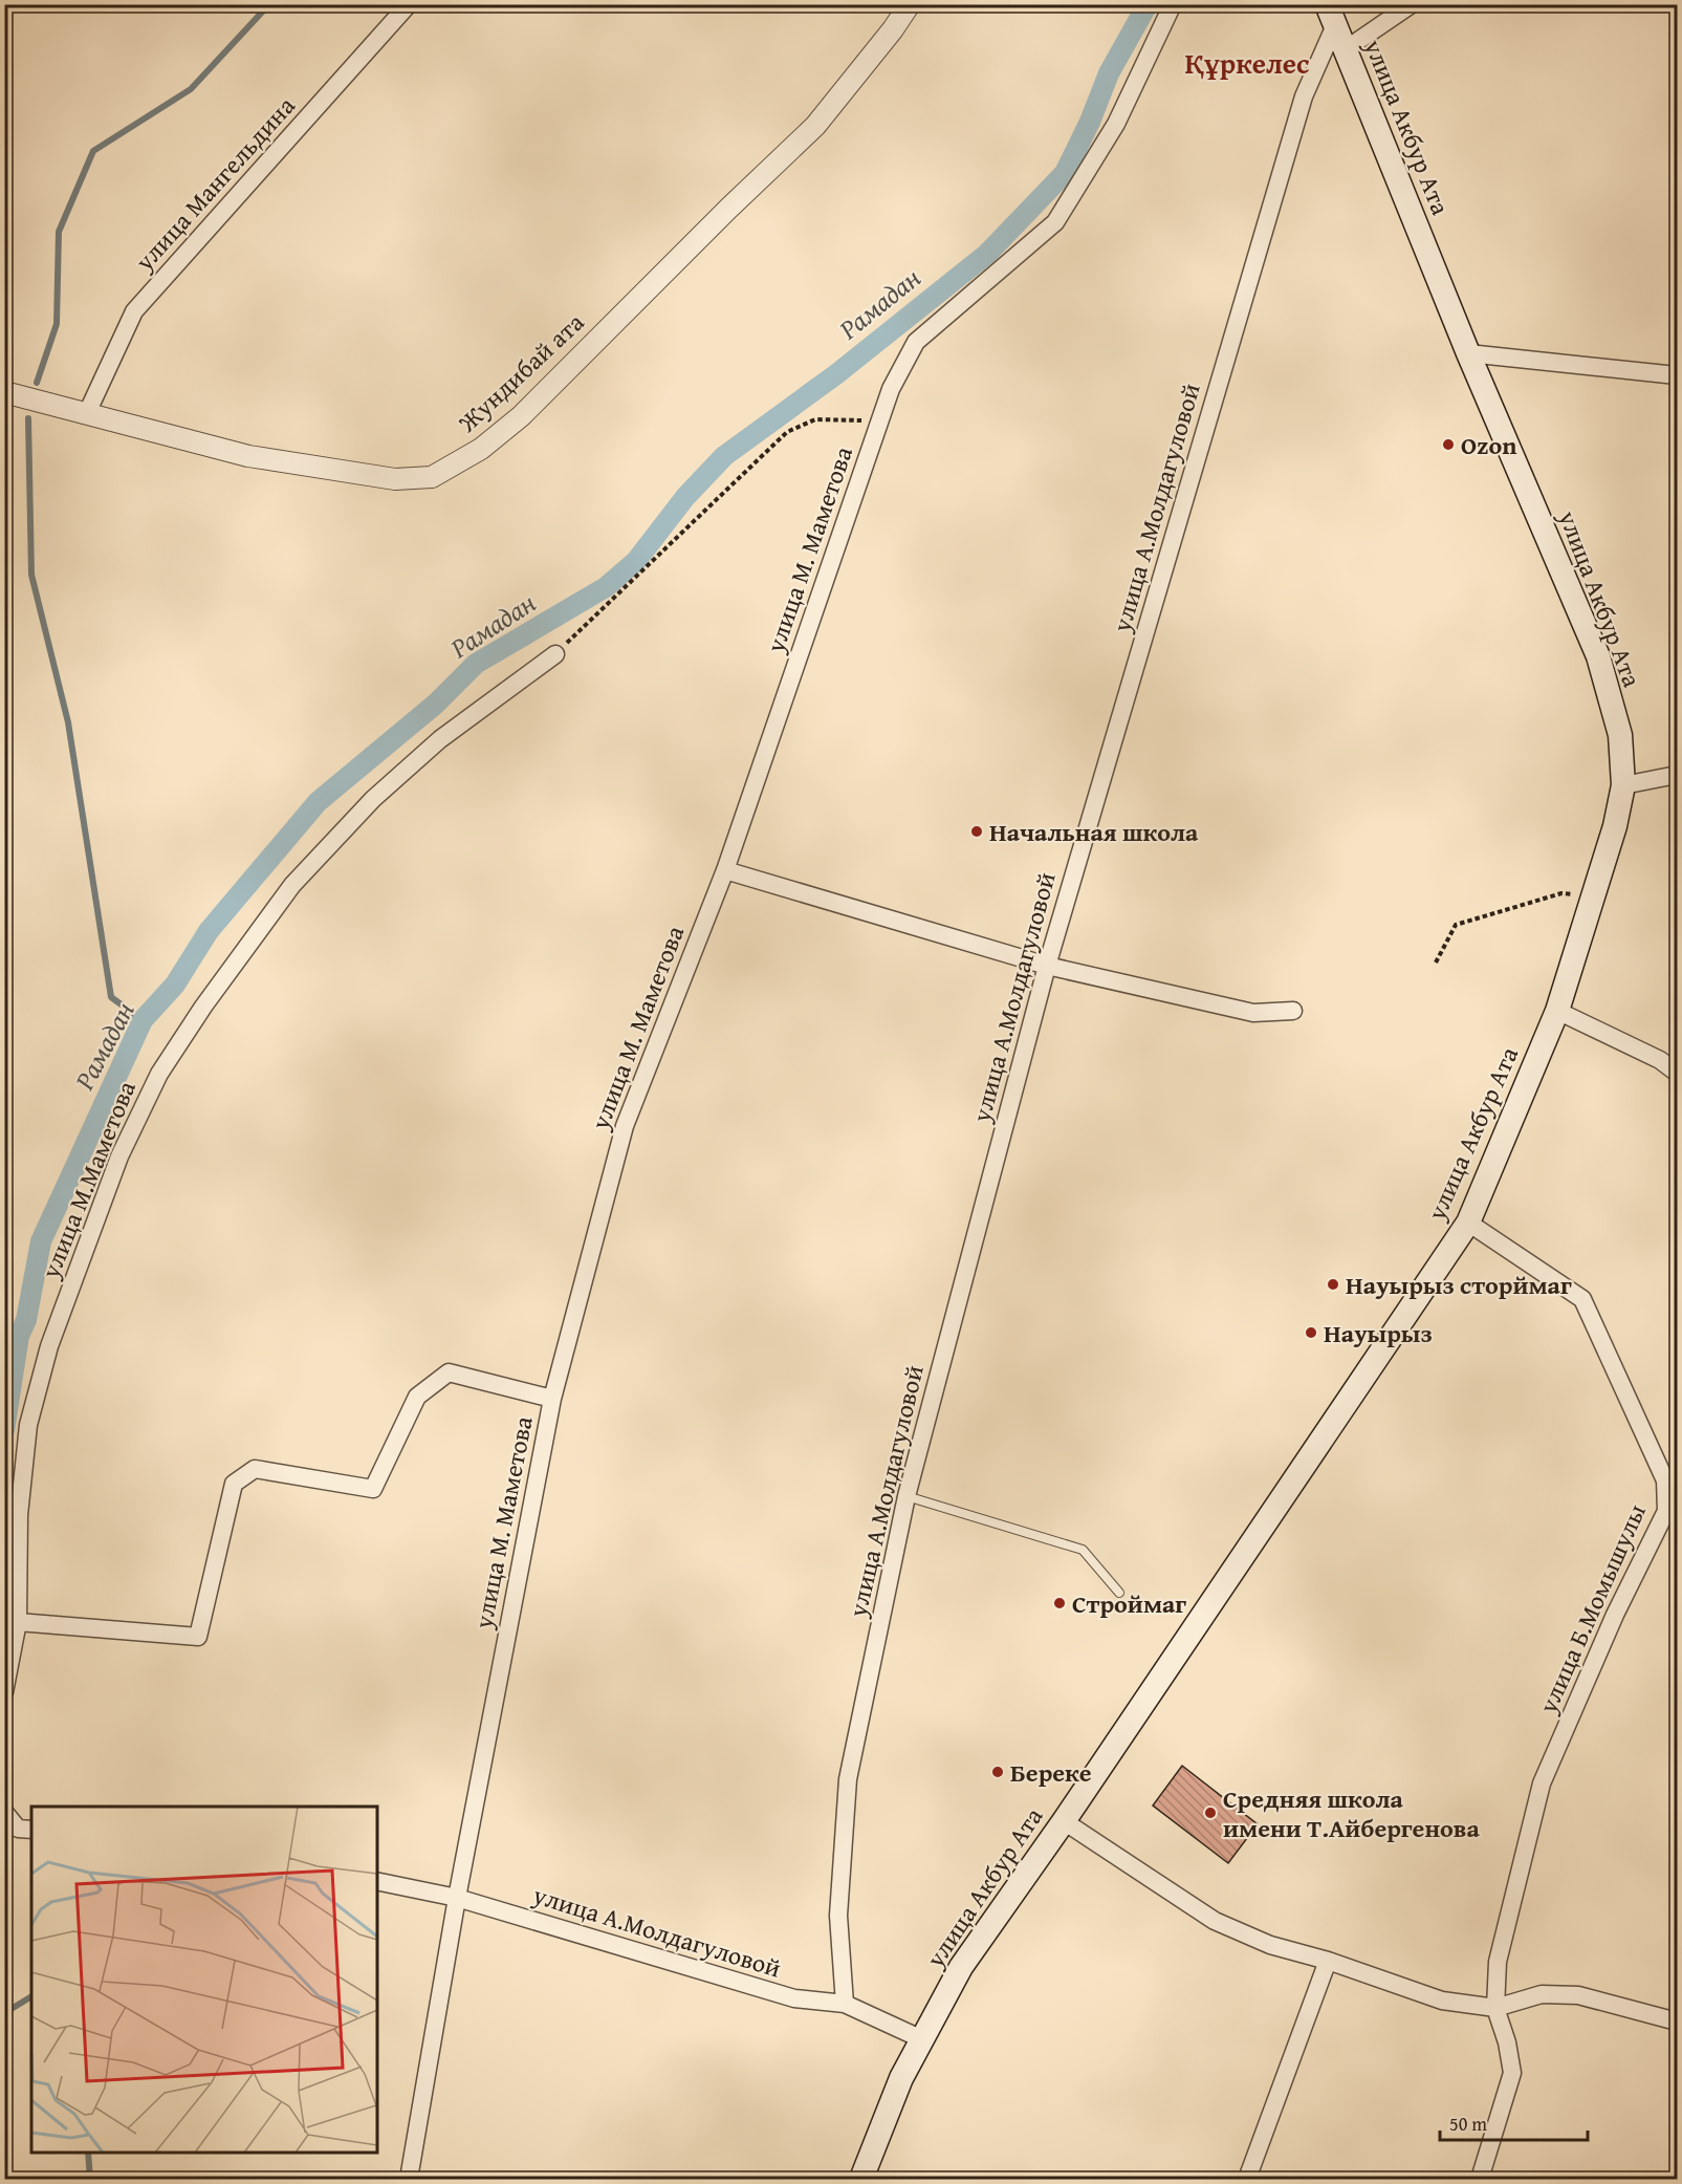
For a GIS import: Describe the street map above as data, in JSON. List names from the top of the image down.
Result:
{
  "streets": {
    "main road": ["улица Акбур Ата"],
    "street": [
      "улица Мангельдина",
      "Жундибай ата",
      "улица А.Молдагуловой",
      "улица М. Маметова",
      "улица М.Маметова",
      "улица Б.Момышулы"
    ]
  },
  "crossings": [
    ["улица Акбур Ата", "улица А.Молдагуловой"],
    ["улица Акбур Ата", "улица Б.Момышулы"],
    ["улица Мангельдина", "Жундибай ата"],
    ["улица А.Молдагуловой", "улица М. Маметова"]
  ],
  "districts": ["Құркелес"],
  "water": ["Рамадан"],
  "places": [
    "Ozon",
    "Начальная школа",
    "Науырыз сторймаг",
    "Науырыз",
    "Строймаг",
    "Береке",
    "Средняя школа имени Т.Айбергенова"
  ],
  "scale_bar": "50 m"
}
